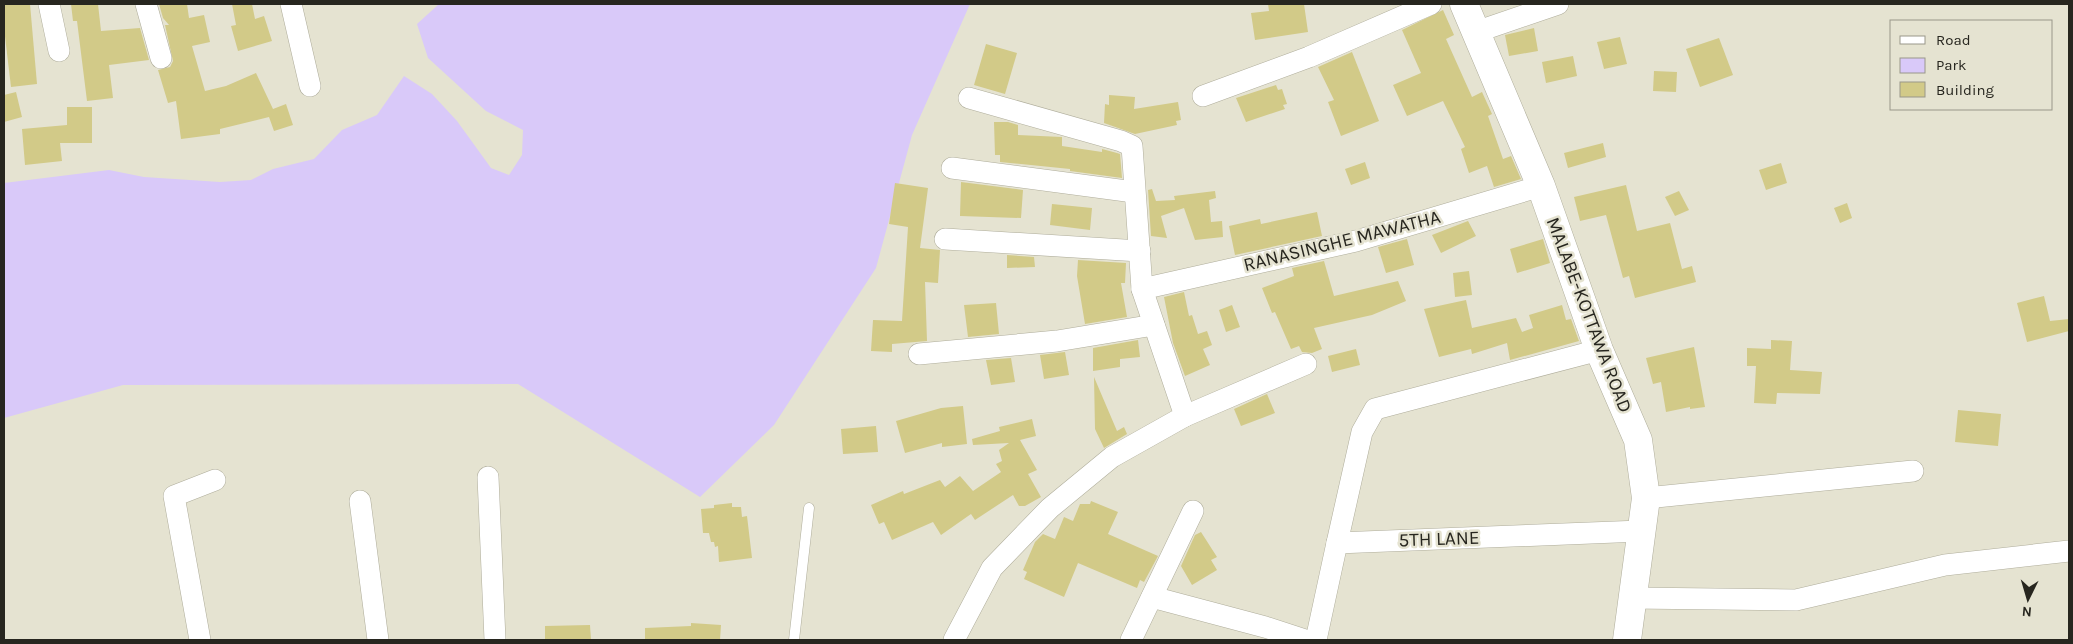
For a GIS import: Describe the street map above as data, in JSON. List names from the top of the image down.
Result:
{
  "streets": {
    "main road": ["MALABE-KOTTAWA ROAD"],
    "street": ["RANASINGHE MAWATHA", "5TH LANE"]
  },
  "crossings": [
    ["RANASINGHE MAWATHA", "MALABE-KOTTAWA ROAD"],
    ["MALABE-KOTTAWA ROAD", "5TH LANE"]
  ],
  "legend": ["Road", "Park", "Building"],
  "north": "bottom"
}
